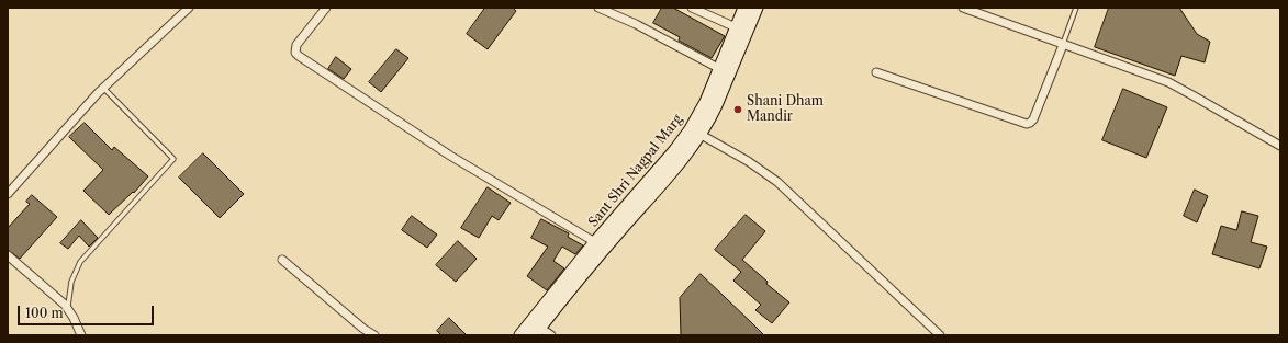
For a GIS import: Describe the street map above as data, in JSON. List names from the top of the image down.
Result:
{
  "streets": {
    "main road": ["Sant Shri Nagpal Marg"]
  },
  "places": ["Shani Dham Mandir"],
  "scale_bar": "100 m"
}
